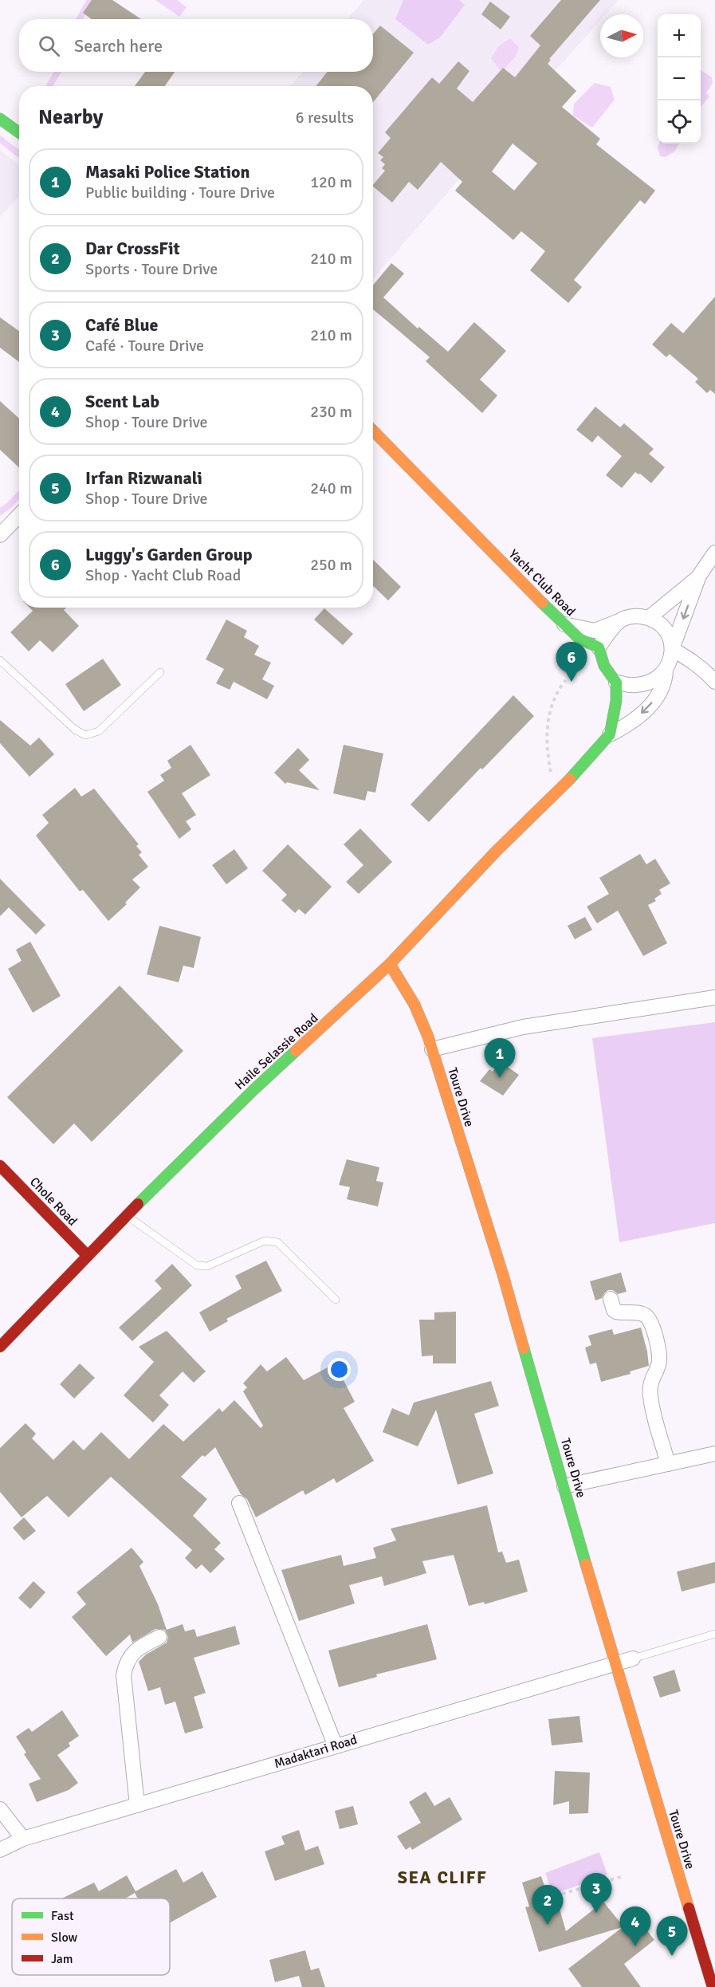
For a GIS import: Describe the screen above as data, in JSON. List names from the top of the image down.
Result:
{
  "streets": {
    "street": [
      "Yacht Club Road",
      "Haile Selassie Road",
      "Toure Drive",
      "Chole Road",
      "Madaktari Road"
    ]
  },
  "crossings": [
    ["Haile Selassie Road", "Toure Drive"],
    ["Haile Selassie Road", "Chole Road"],
    ["Toure Drive", "Madaktari Road"]
  ],
  "districts": ["SEA CLIFF"],
  "legend": ["Fast", "Slow", "Jam"],
  "north": "right",
  "page": {
    "map_buttons": ["+", "−"],
    "search": "Search here",
    "heading": ["Nearby", "6 results"],
    "list": [
      {
        "mark": "1",
        "name": "Masaki Police Station",
        "note": "Public building · Toure Drive",
        "value": "120 m"
      },
      {
        "mark": "2",
        "name": "Dar CrossFit",
        "note": "Sports · Toure Drive",
        "value": "210 m"
      },
      {
        "mark": "3",
        "name": "Café Blue",
        "note": "Café · Toure Drive",
        "value": "210 m"
      },
      {
        "mark": "4",
        "name": "Scent Lab",
        "note": "Shop · Toure Drive",
        "value": "230 m"
      },
      {
        "mark": "5",
        "name": "Irfan Rizwanali",
        "note": "Shop · Toure Drive",
        "value": "240 m"
      },
      {
        "mark": "6",
        "name": "Luggy's Garden Group",
        "note": "Shop · Yacht Club Road",
        "value": "250 m"
      }
    ],
    "pins": [
      "6",
      "1",
      "3",
      "2",
      "4",
      "5"
    ]
  }
}
